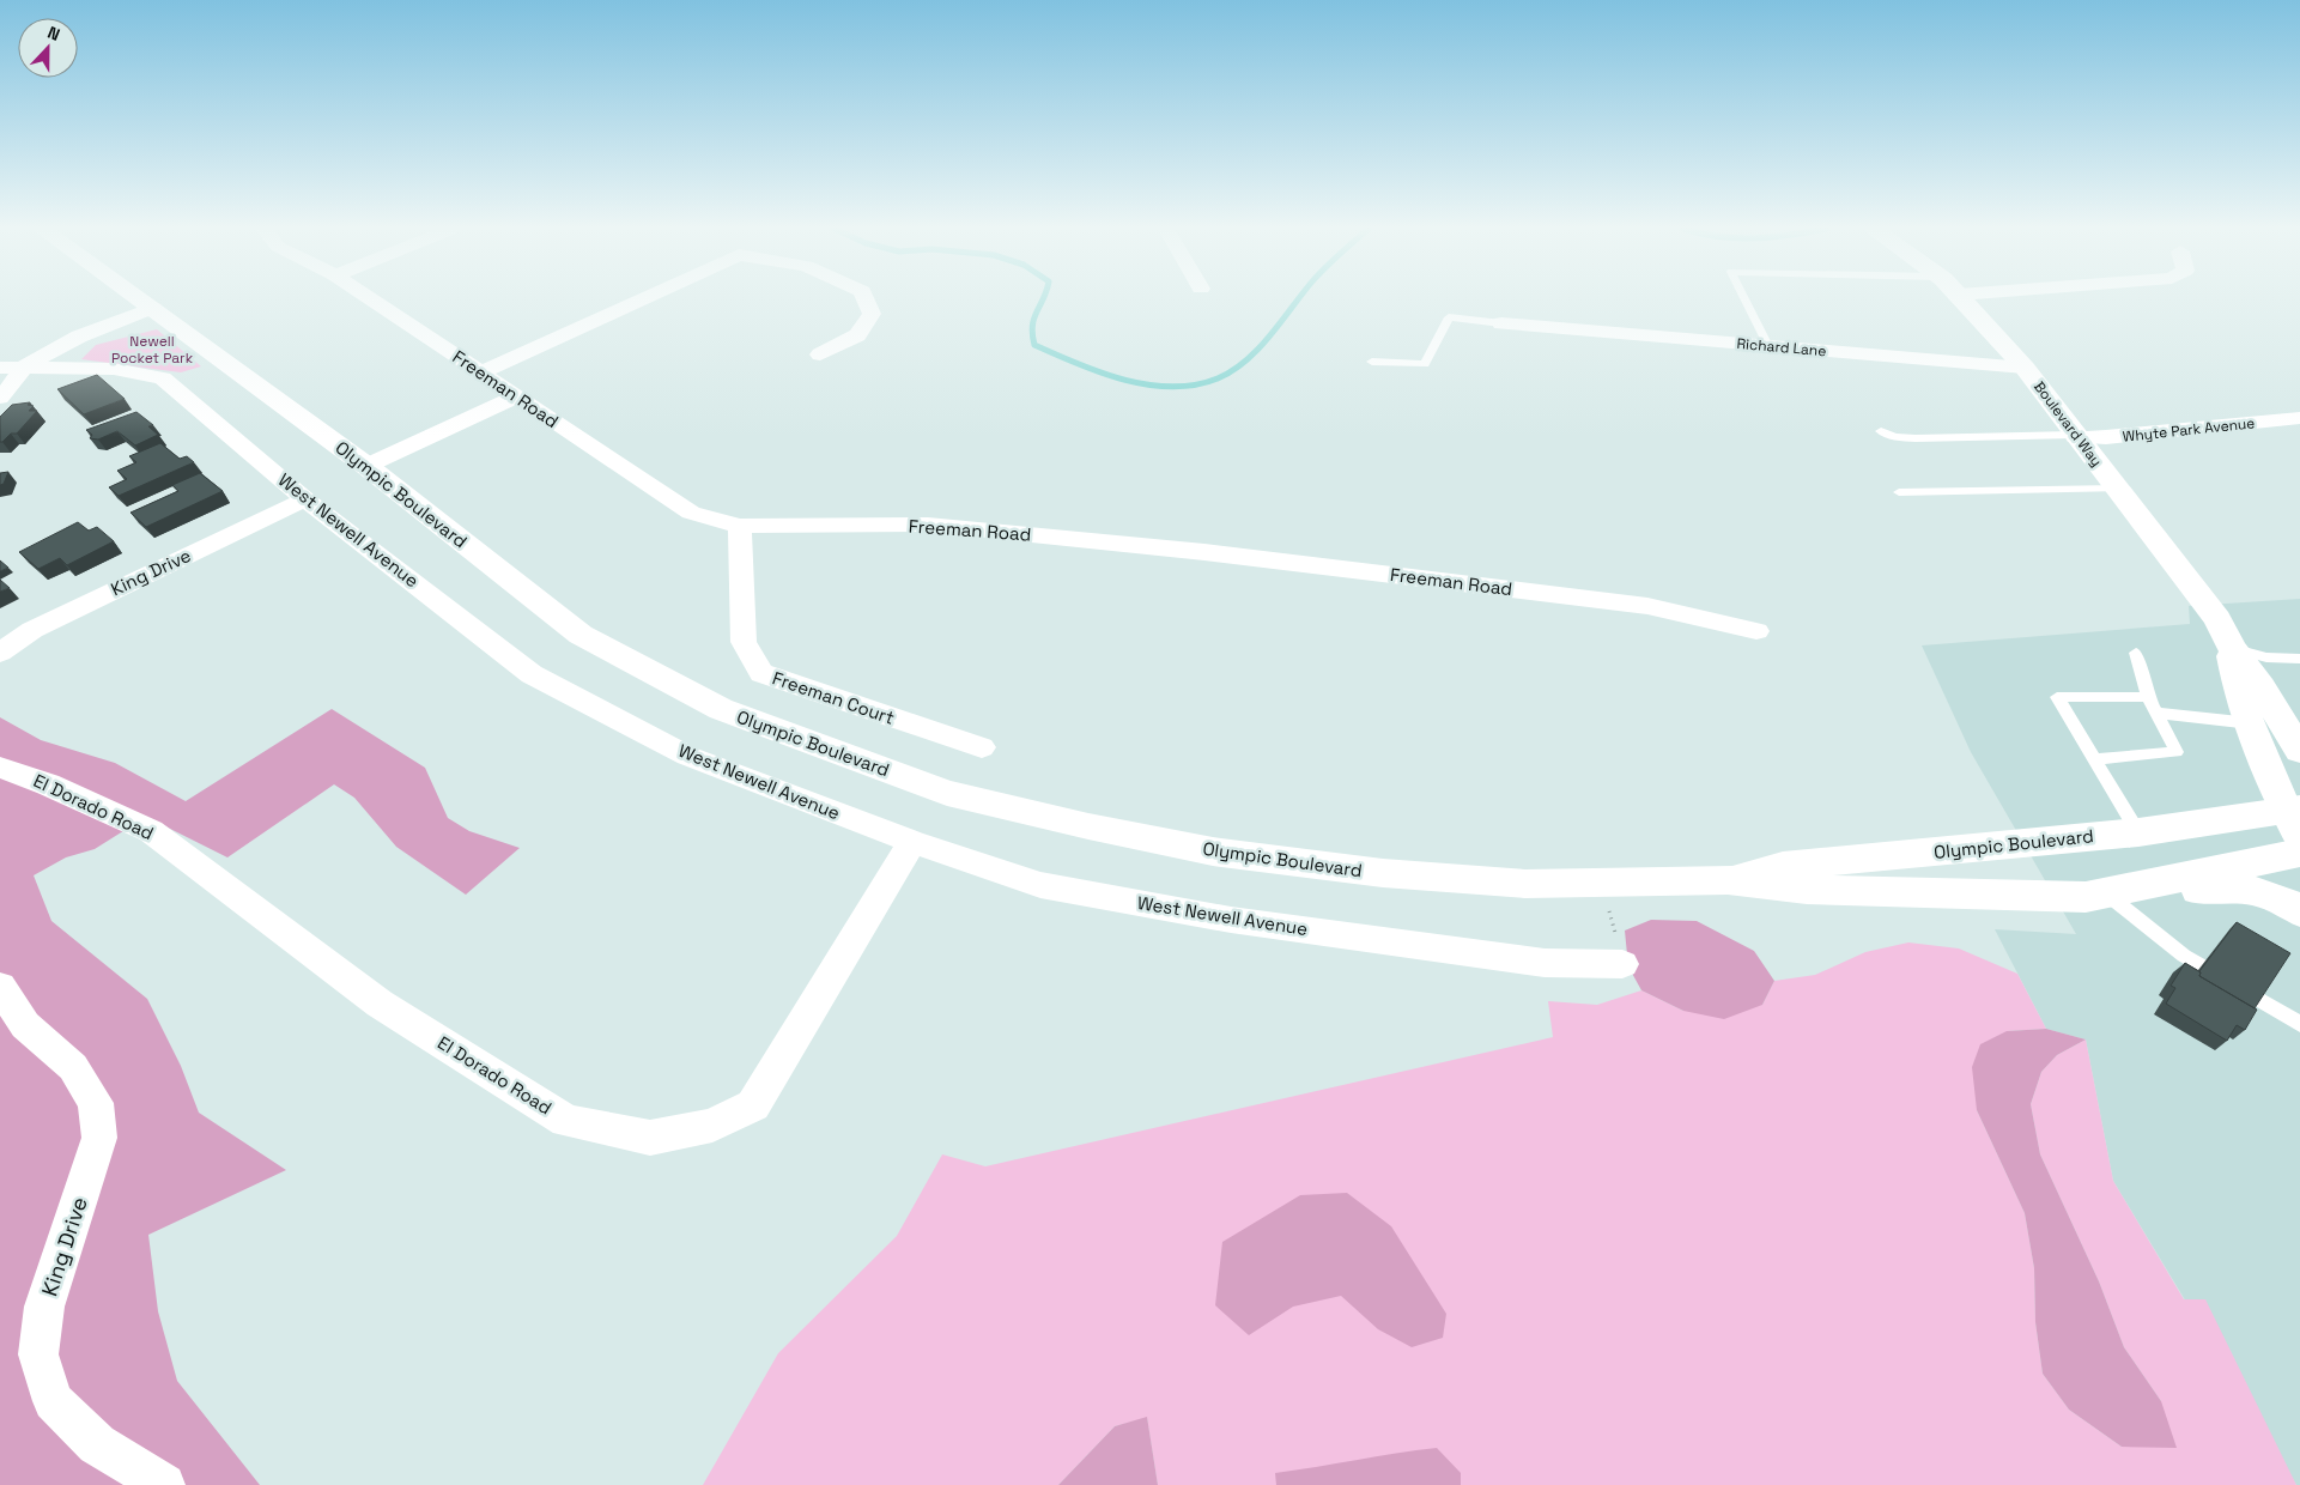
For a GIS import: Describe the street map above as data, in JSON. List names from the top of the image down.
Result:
{
  "streets": {
    "main road": ["Boulevard Way", "Olympic Boulevard"],
    "street": [
      "Richard Lane",
      "Freeman Road",
      "Whyte Park Avenue",
      "West Newell Avenue",
      "King Drive",
      "Freeman Court",
      "El Dorado Road"
    ]
  },
  "crossings": [
    ["Richard Lane", "Boulevard Way"],
    ["Freeman Road", "Freeman Court"],
    ["Boulevard Way", "Whyte Park Avenue"],
    ["Boulevard Way", "Olympic Boulevard"],
    ["West Newell Avenue", "King Drive"],
    ["West Newell Avenue", "El Dorado Road"]
  ],
  "parks": ["Newell Pocket Park"],
  "north": "top"
}
